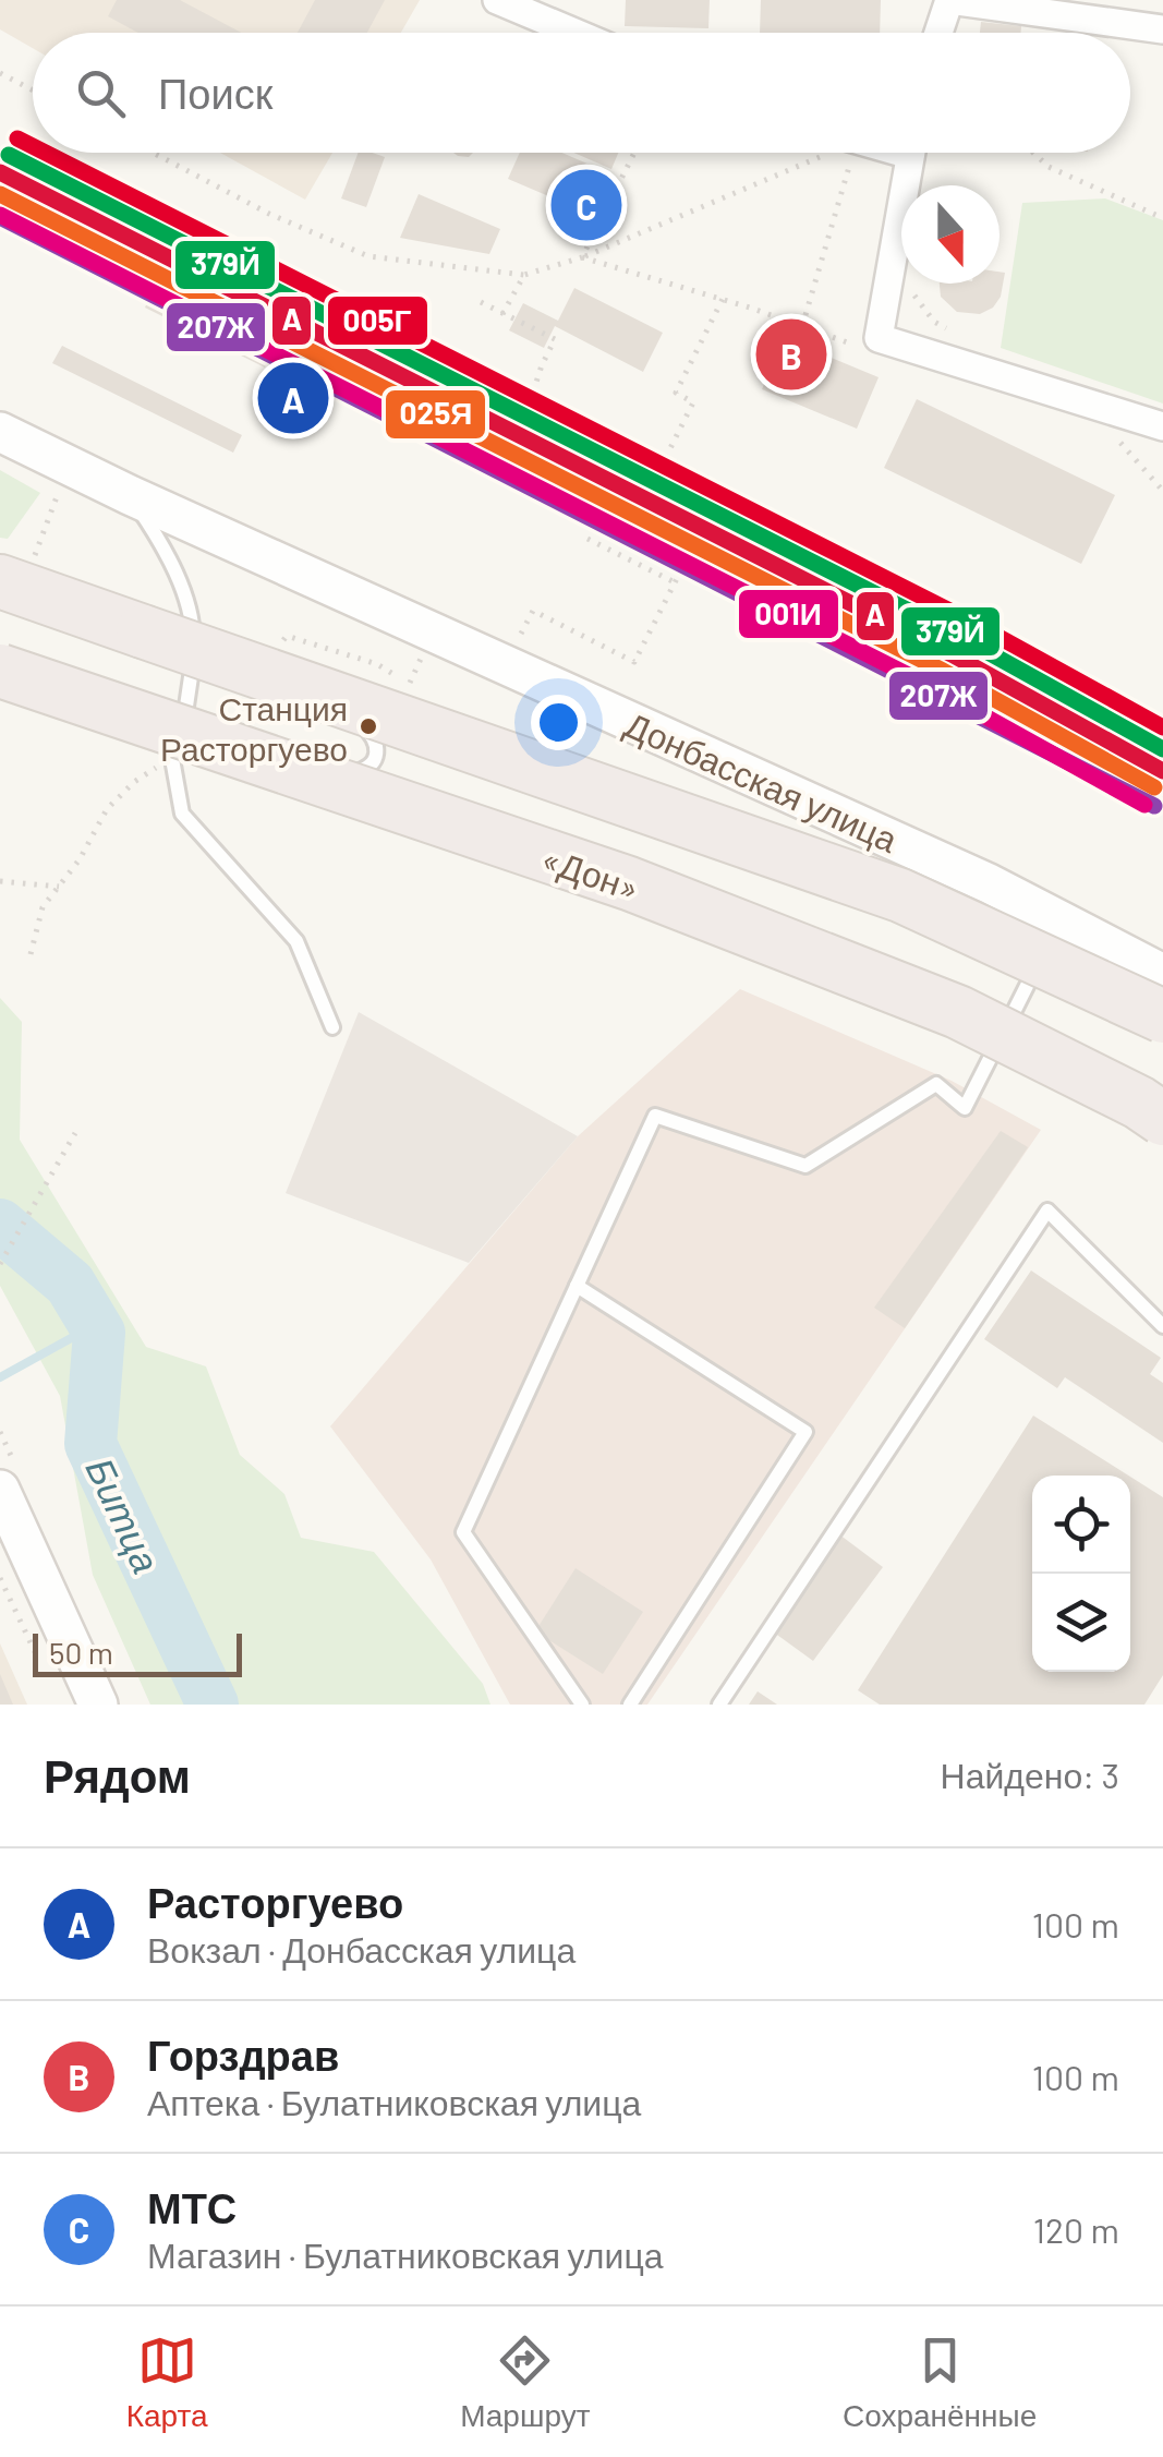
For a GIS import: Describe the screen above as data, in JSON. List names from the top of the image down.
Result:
{
  "streets": {
    "highway": ["«Дон»"],
    "street": ["Донбасская улица"]
  },
  "water": ["Битца"],
  "places": ["Станция Расторгуево"],
  "lines": [
    "transit line 005Г",
    "transit line 379Й",
    "transit line A",
    "transit line 025Я",
    "transit line 001И",
    "transit line 207Ж"
  ],
  "scale_bar": "50 m",
  "north": "bottom",
  "page": {
    "search": "Поиск",
    "pins": ["C", "B", "A"],
    "scale": "50 m",
    "heading": ["Рядом", "Найдено: 3"],
    "list": [
      {
        "mark": "A",
        "name": "Расторгуево",
        "note": "Вокзал · Донбасская улица",
        "value": "100 m"
      },
      {
        "mark": "B",
        "name": "Горздрав",
        "note": "Аптека · Булатниковская улица",
        "value": "100 m"
      },
      {
        "mark": "C",
        "name": "МТС",
        "note": "Магазин · Булатниковская улица",
        "value": "120 m"
      }
    ],
    "nav": ["Карта", "Маршрут", "Сохранённые"]
  }
}
